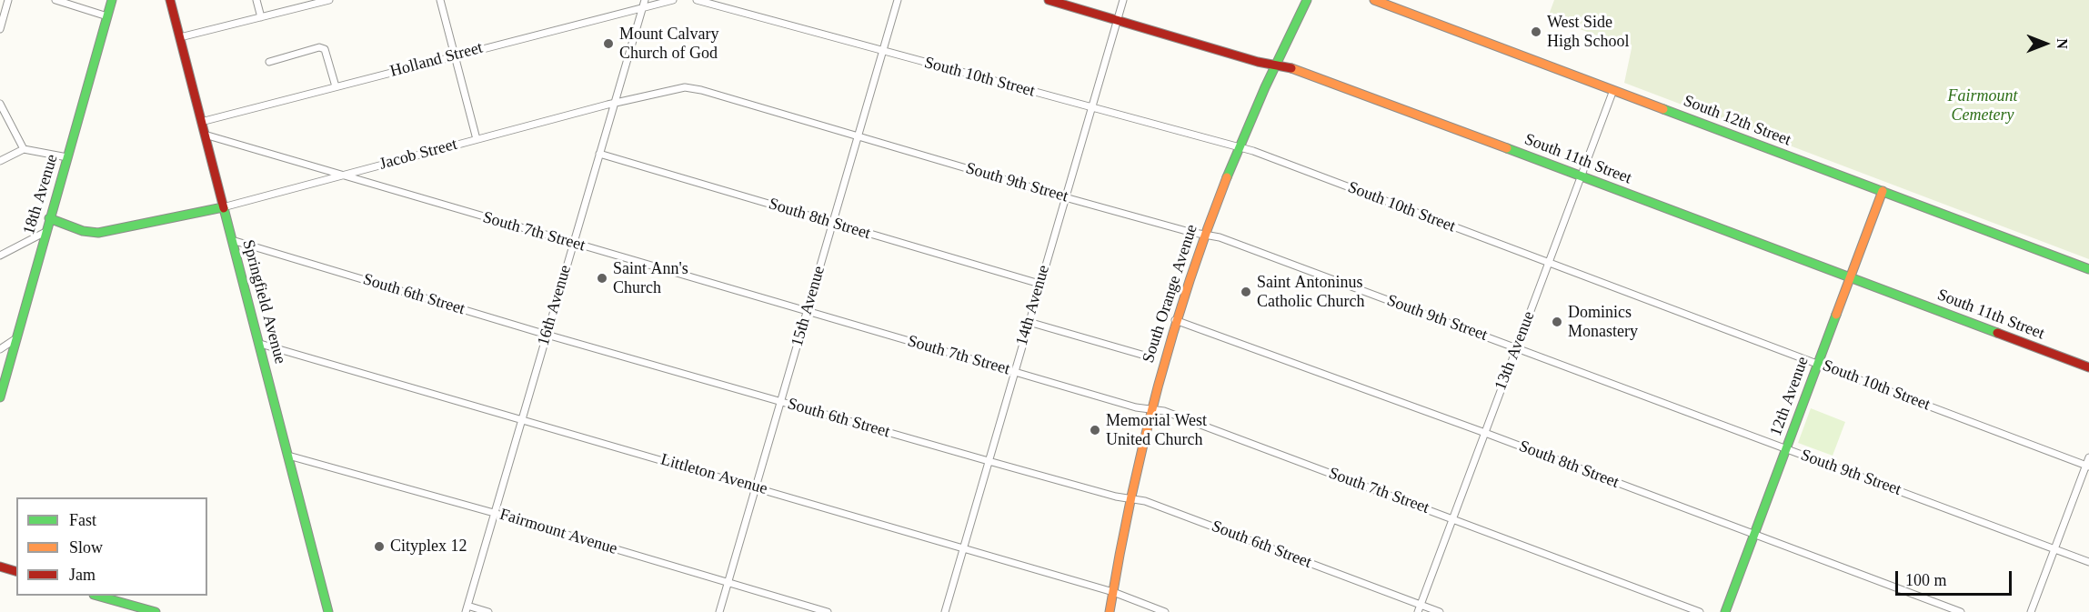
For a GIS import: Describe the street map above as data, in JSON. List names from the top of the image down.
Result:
{
  "streets": {
    "street": [
      "Holland Street",
      "South 10th Street",
      "South 12th Street",
      "Jacob Street",
      "South 11th Street",
      "South 9th Street",
      "18th Avenue",
      "South 8th Street",
      "South 7th Street",
      "South Orange Avenue",
      "South 6th Street",
      "Springfield Avenue",
      "16th Avenue",
      "14th Avenue",
      "15th Avenue",
      "13th Avenue",
      "12th Avenue",
      "Littleton Avenue",
      "Fairmount Avenue"
    ]
  },
  "crossings": [
    ["Holland Street", "Springfield Avenue"],
    ["Holland Street", "16th Avenue"],
    ["South 10th Street", "South Orange Avenue"],
    ["South 10th Street", "14th Avenue"],
    ["South 10th Street", "15th Avenue"],
    ["South 10th Street", "13th Avenue"],
    ["South 10th Street", "12th Avenue"],
    ["South 12th Street", "13th Avenue"],
    ["South 12th Street", "12th Avenue"],
    ["Jacob Street", "South 9th Street"],
    ["Jacob Street", "South 7th Street"],
    ["Jacob Street", "Springfield Avenue"],
    ["Jacob Street", "16th Avenue"],
    ["South 11th Street", "South Orange Avenue"],
    ["South 11th Street", "14th Avenue"],
    ["South 11th Street", "13th Avenue"],
    ["South 11th Street", "12th Avenue"],
    ["South 9th Street", "South Orange Avenue"],
    ["South 9th Street", "16th Avenue"],
    ["South 9th Street", "14th Avenue"],
    ["South 9th Street", "15th Avenue"],
    ["South 9th Street", "13th Avenue"],
    ["South 9th Street", "12th Avenue"],
    ["South 8th Street", "South Orange Avenue"],
    ["South 8th Street", "16th Avenue"],
    ["South 8th Street", "14th Avenue"],
    ["South 8th Street", "15th Avenue"],
    ["South 8th Street", "13th Avenue"],
    ["South 8th Street", "12th Avenue"],
    ["South 7th Street", "South Orange Avenue"],
    ["South 7th Street", "Springfield Avenue"],
    ["South 7th Street", "16th Avenue"],
    ["South 7th Street", "14th Avenue"],
    ["South 7th Street", "15th Avenue"],
    ["South 7th Street", "13th Avenue"],
    ["South Orange Avenue", "South 6th Street"],
    ["South Orange Avenue", "Littleton Avenue"],
    ["South 6th Street", "Springfield Avenue"],
    ["South 6th Street", "16th Avenue"],
    ["South 6th Street", "14th Avenue"],
    ["South 6th Street", "15th Avenue"],
    ["South 6th Street", "13th Avenue"],
    ["Springfield Avenue", "Littleton Avenue"],
    ["Springfield Avenue", "Fairmount Avenue"],
    ["16th Avenue", "Littleton Avenue"],
    ["16th Avenue", "Fairmount Avenue"],
    ["14th Avenue", "Littleton Avenue"],
    ["15th Avenue", "Littleton Avenue"],
    ["15th Avenue", "Fairmount Avenue"]
  ],
  "parks": ["Fairmount Cemetery"],
  "places": [
    "West Side High School",
    "Mount Calvary Church of God",
    "Saint Ann's Church",
    "Saint Antoninus Catholic Church",
    "Dominics Monastery",
    "Memorial West United Church",
    "Cityplex 12"
  ],
  "legend": ["Fast", "Slow", "Jam"],
  "scale_bar": "100 m",
  "north": "right"
}
